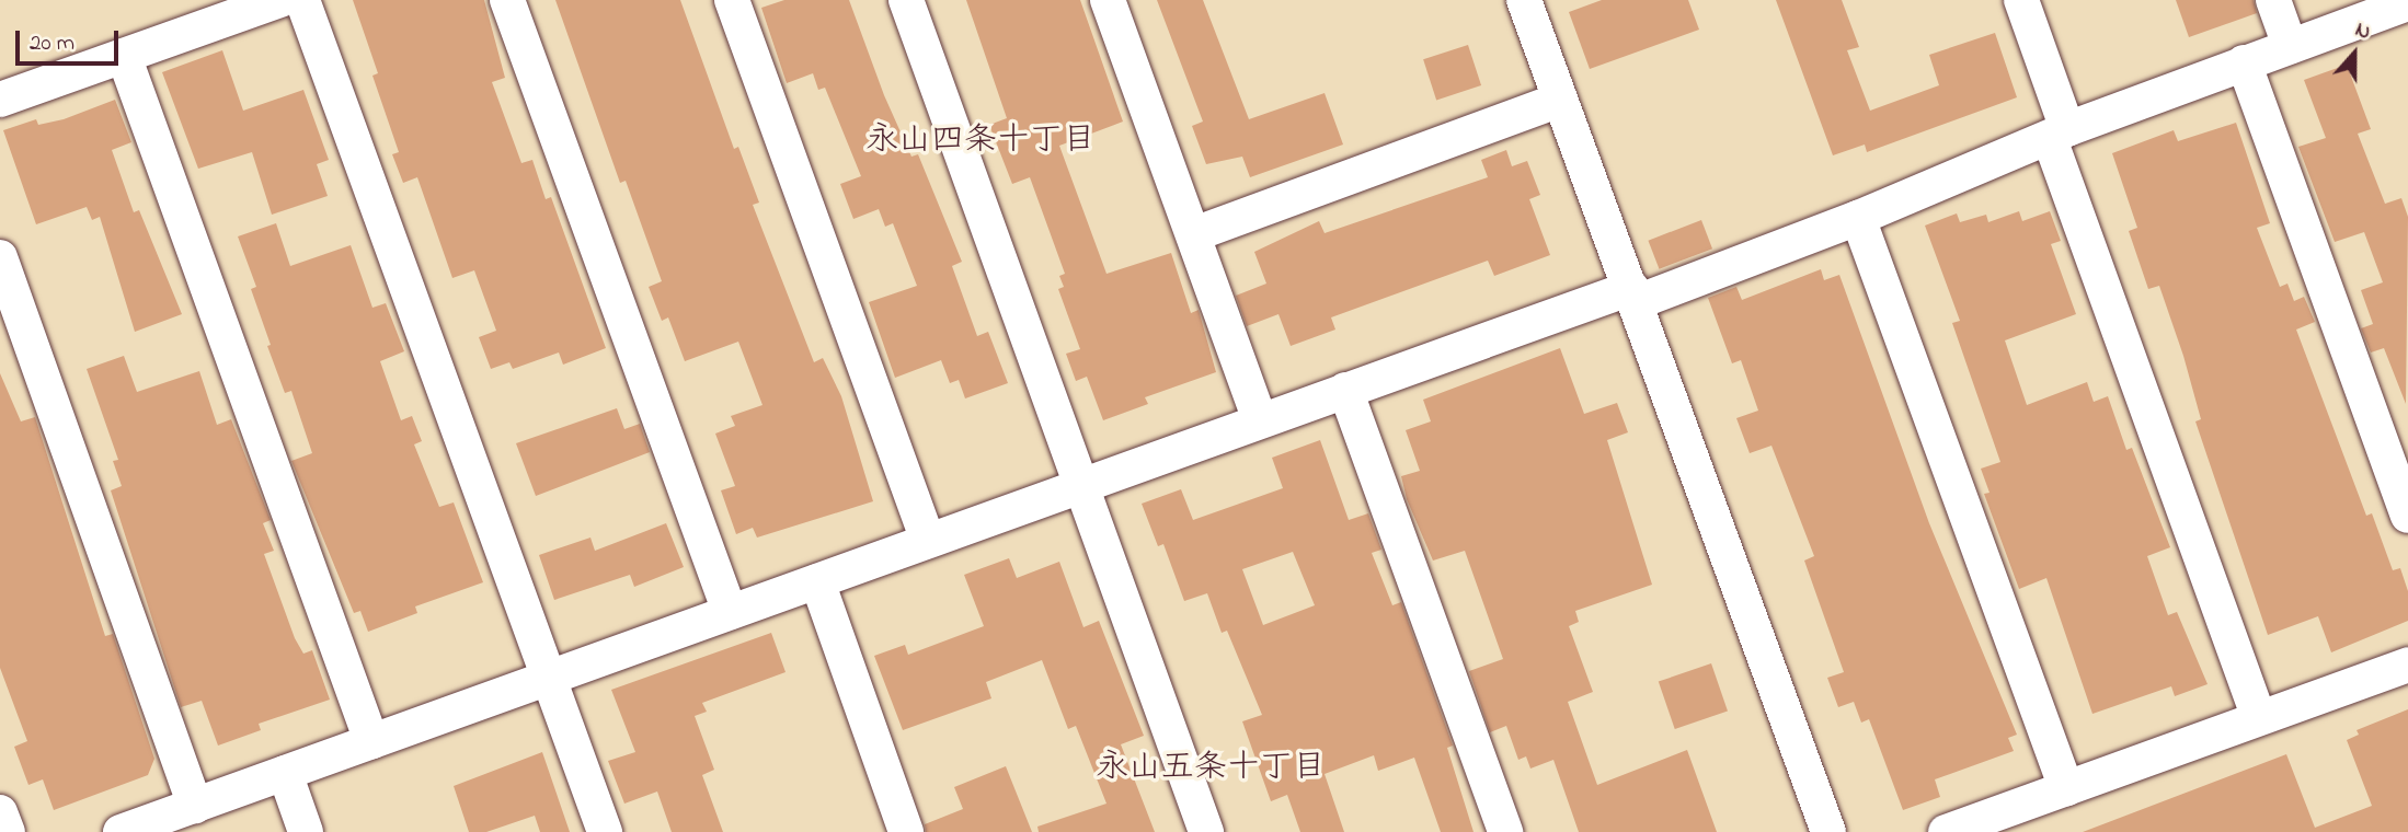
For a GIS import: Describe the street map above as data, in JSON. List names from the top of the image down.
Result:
{
  "districts": ["永山四条十丁目", "永山五条十丁目"],
  "scale_bar": "20 m",
  "north": "top"
}
